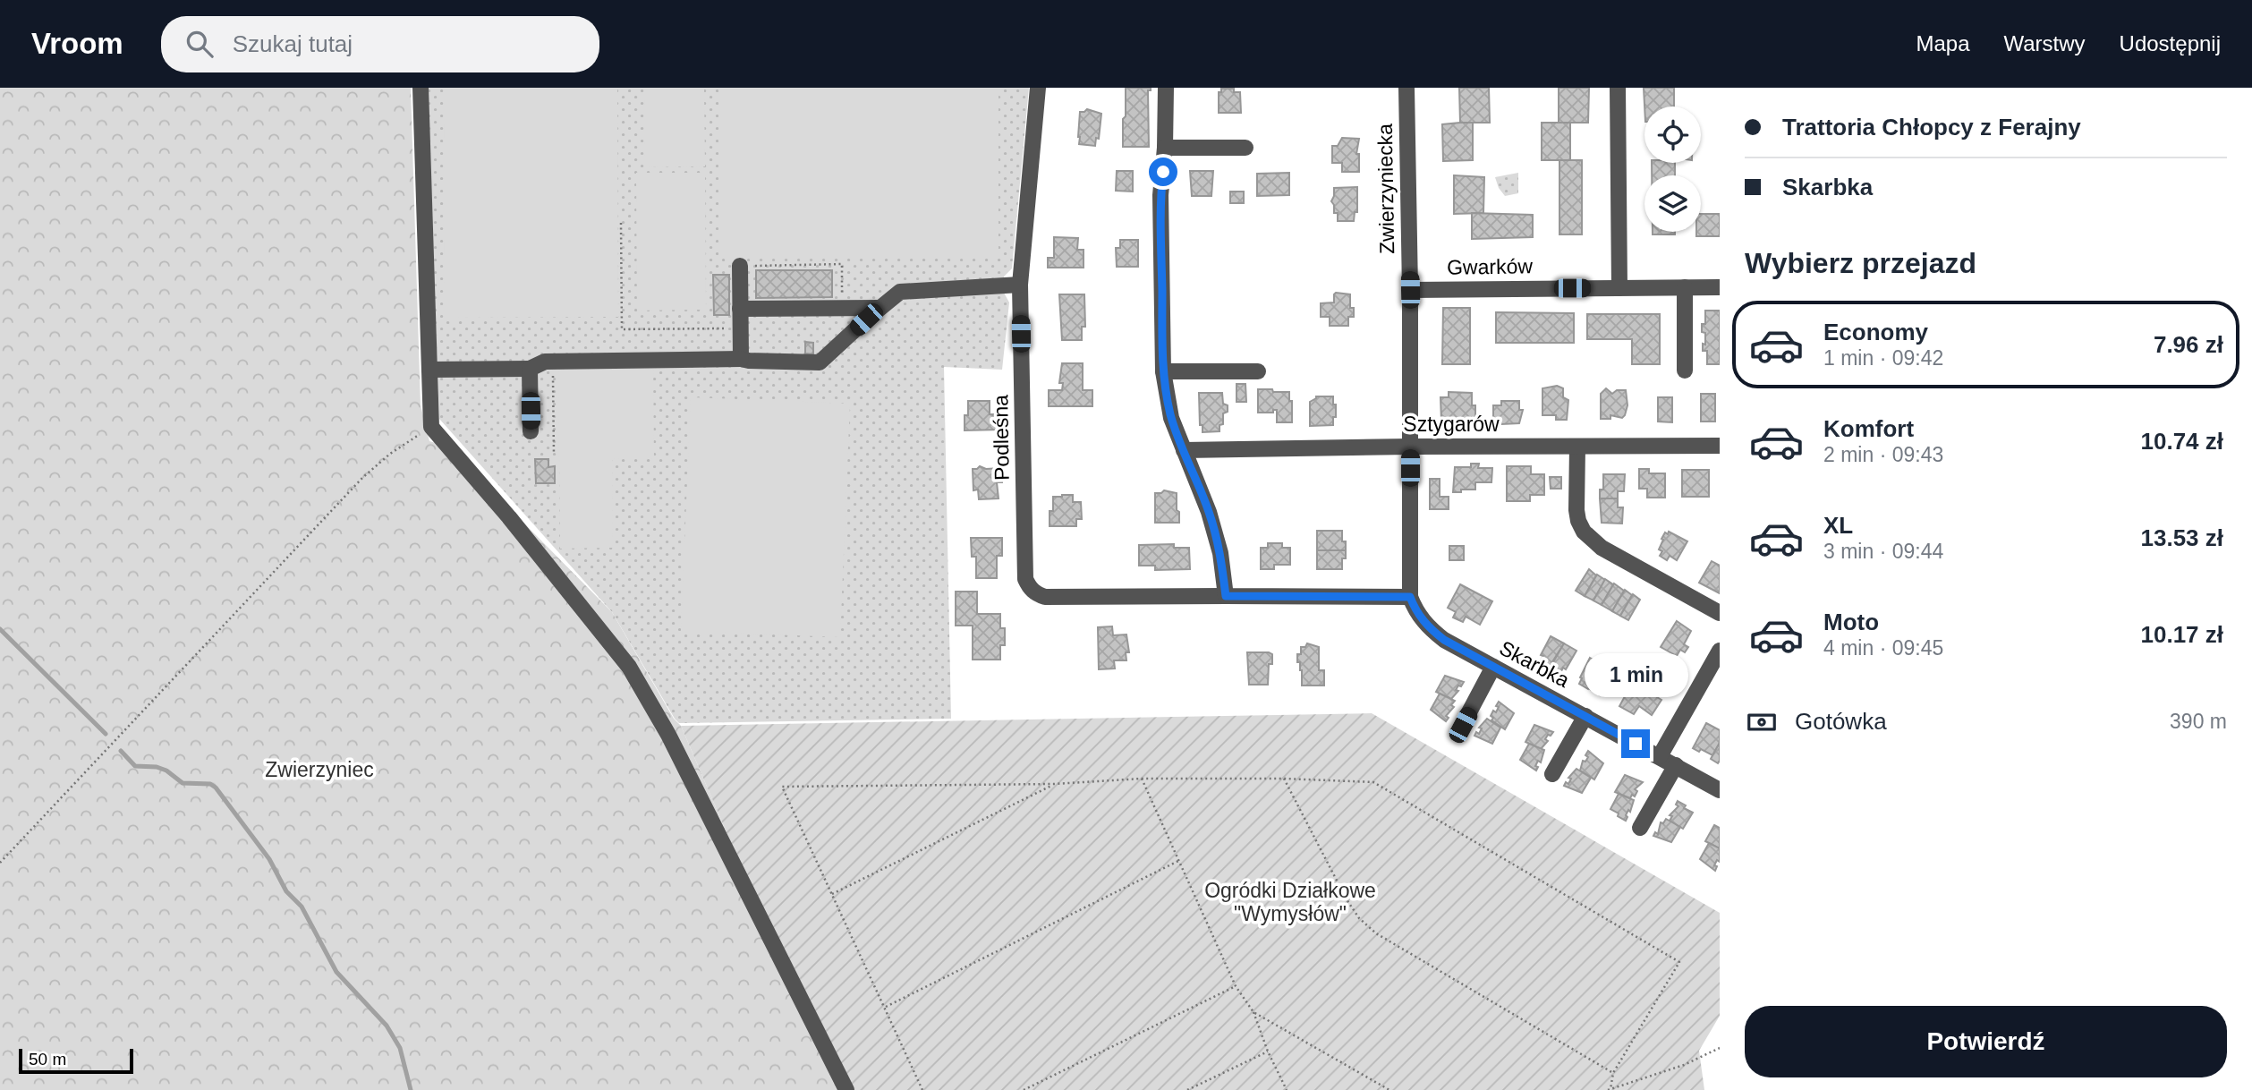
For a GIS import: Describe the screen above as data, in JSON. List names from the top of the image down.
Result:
{
  "streets": {
    "street": [
      "Zwierzyniecka",
      "Gwarków",
      "Sztygarów",
      "Podleśna",
      "Skarbka"
    ]
  },
  "crossings": [
    ["Zwierzyniecka", "Gwarków"],
    ["Zwierzyniecka", "Sztygarów"],
    ["Zwierzyniecka", "Skarbka"]
  ],
  "parks": ["Zwierzyniec", "Ogródki Działkowe \"Wymysłów\""],
  "scale_bar": "50 m",
  "page": {
    "header": "Vroom",
    "search": "Szukaj tutaj",
    "nav": ["Mapa", "Warstwy", "Udostępnij"],
    "banner": ["Trattoria Chłopcy z Ferajny", "Skarbka"],
    "heading": "Wybierz przejazd",
    "list": [
      {
        "name": "Economy",
        "note": "1 min · 09:42",
        "value": "7.96 zł"
      },
      {
        "name": "Komfort",
        "note": "2 min · 09:43",
        "value": "10.74 zł"
      },
      {
        "name": "XL",
        "note": "3 min · 09:44",
        "value": "13.53 zł"
      },
      {
        "name": "Moto",
        "note": "4 min · 09:45",
        "value": "10.17 zł"
      }
    ],
    "bubble": "1 min",
    "pay": ["Gotówka", "390 m"],
    "buttons": "Potwierdź",
    "scale": "50 m"
  }
}
